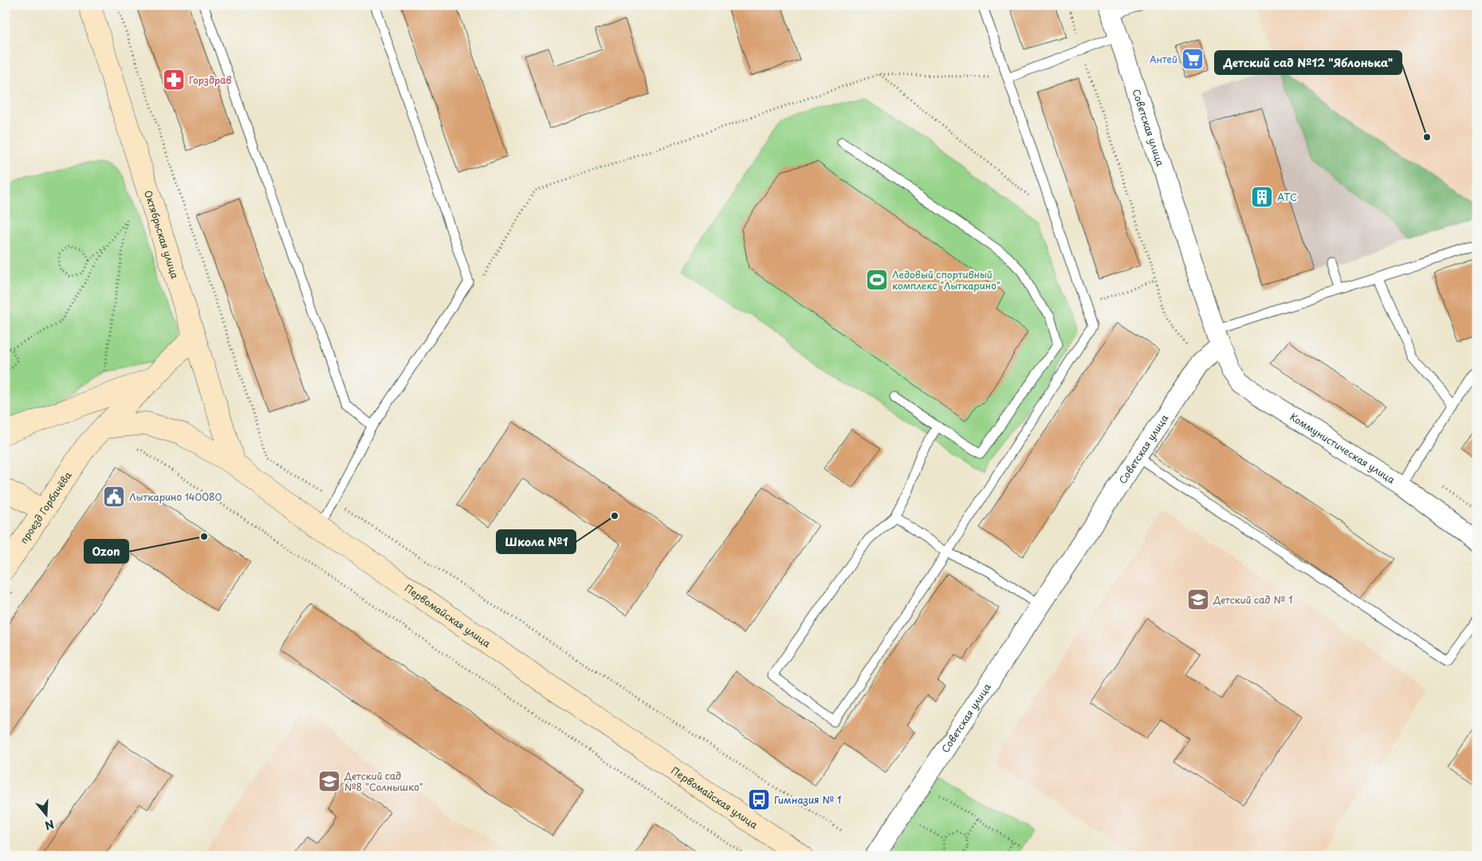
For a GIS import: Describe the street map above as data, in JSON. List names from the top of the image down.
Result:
{
  "streets": {
    "street": [
      "Советская улица",
      "Октябрьская улица",
      "Коммунистическая улица",
      "проезд Горбачёва",
      "Первомайская улица"
    ]
  },
  "crossings": [
    ["Советская улица", "Коммунистическая улица"],
    ["Октябрьская улица", "Первомайская улица"],
    ["проезд Горбачёва", "Первомайская улица"]
  ],
  "places": {
    "supermarket": ["Антей"],
    "pharmacy": ["Горздрав"],
    "other": ["Детский сад №12 \"Яблонька\"", "Школа №1", "Ozon"],
    "building": ["АТС"],
    "sports": ["Ледовый спортивный комплекс \"Лыткарино\""],
    "public building": ["Лыткарино 140080"],
    "school or university": ["Детский сад № 1", "Детский сад №8 \"Солнышко\""],
    "bus stop": ["Гимназия № 1"]
  },
  "north": "bottom"
}
